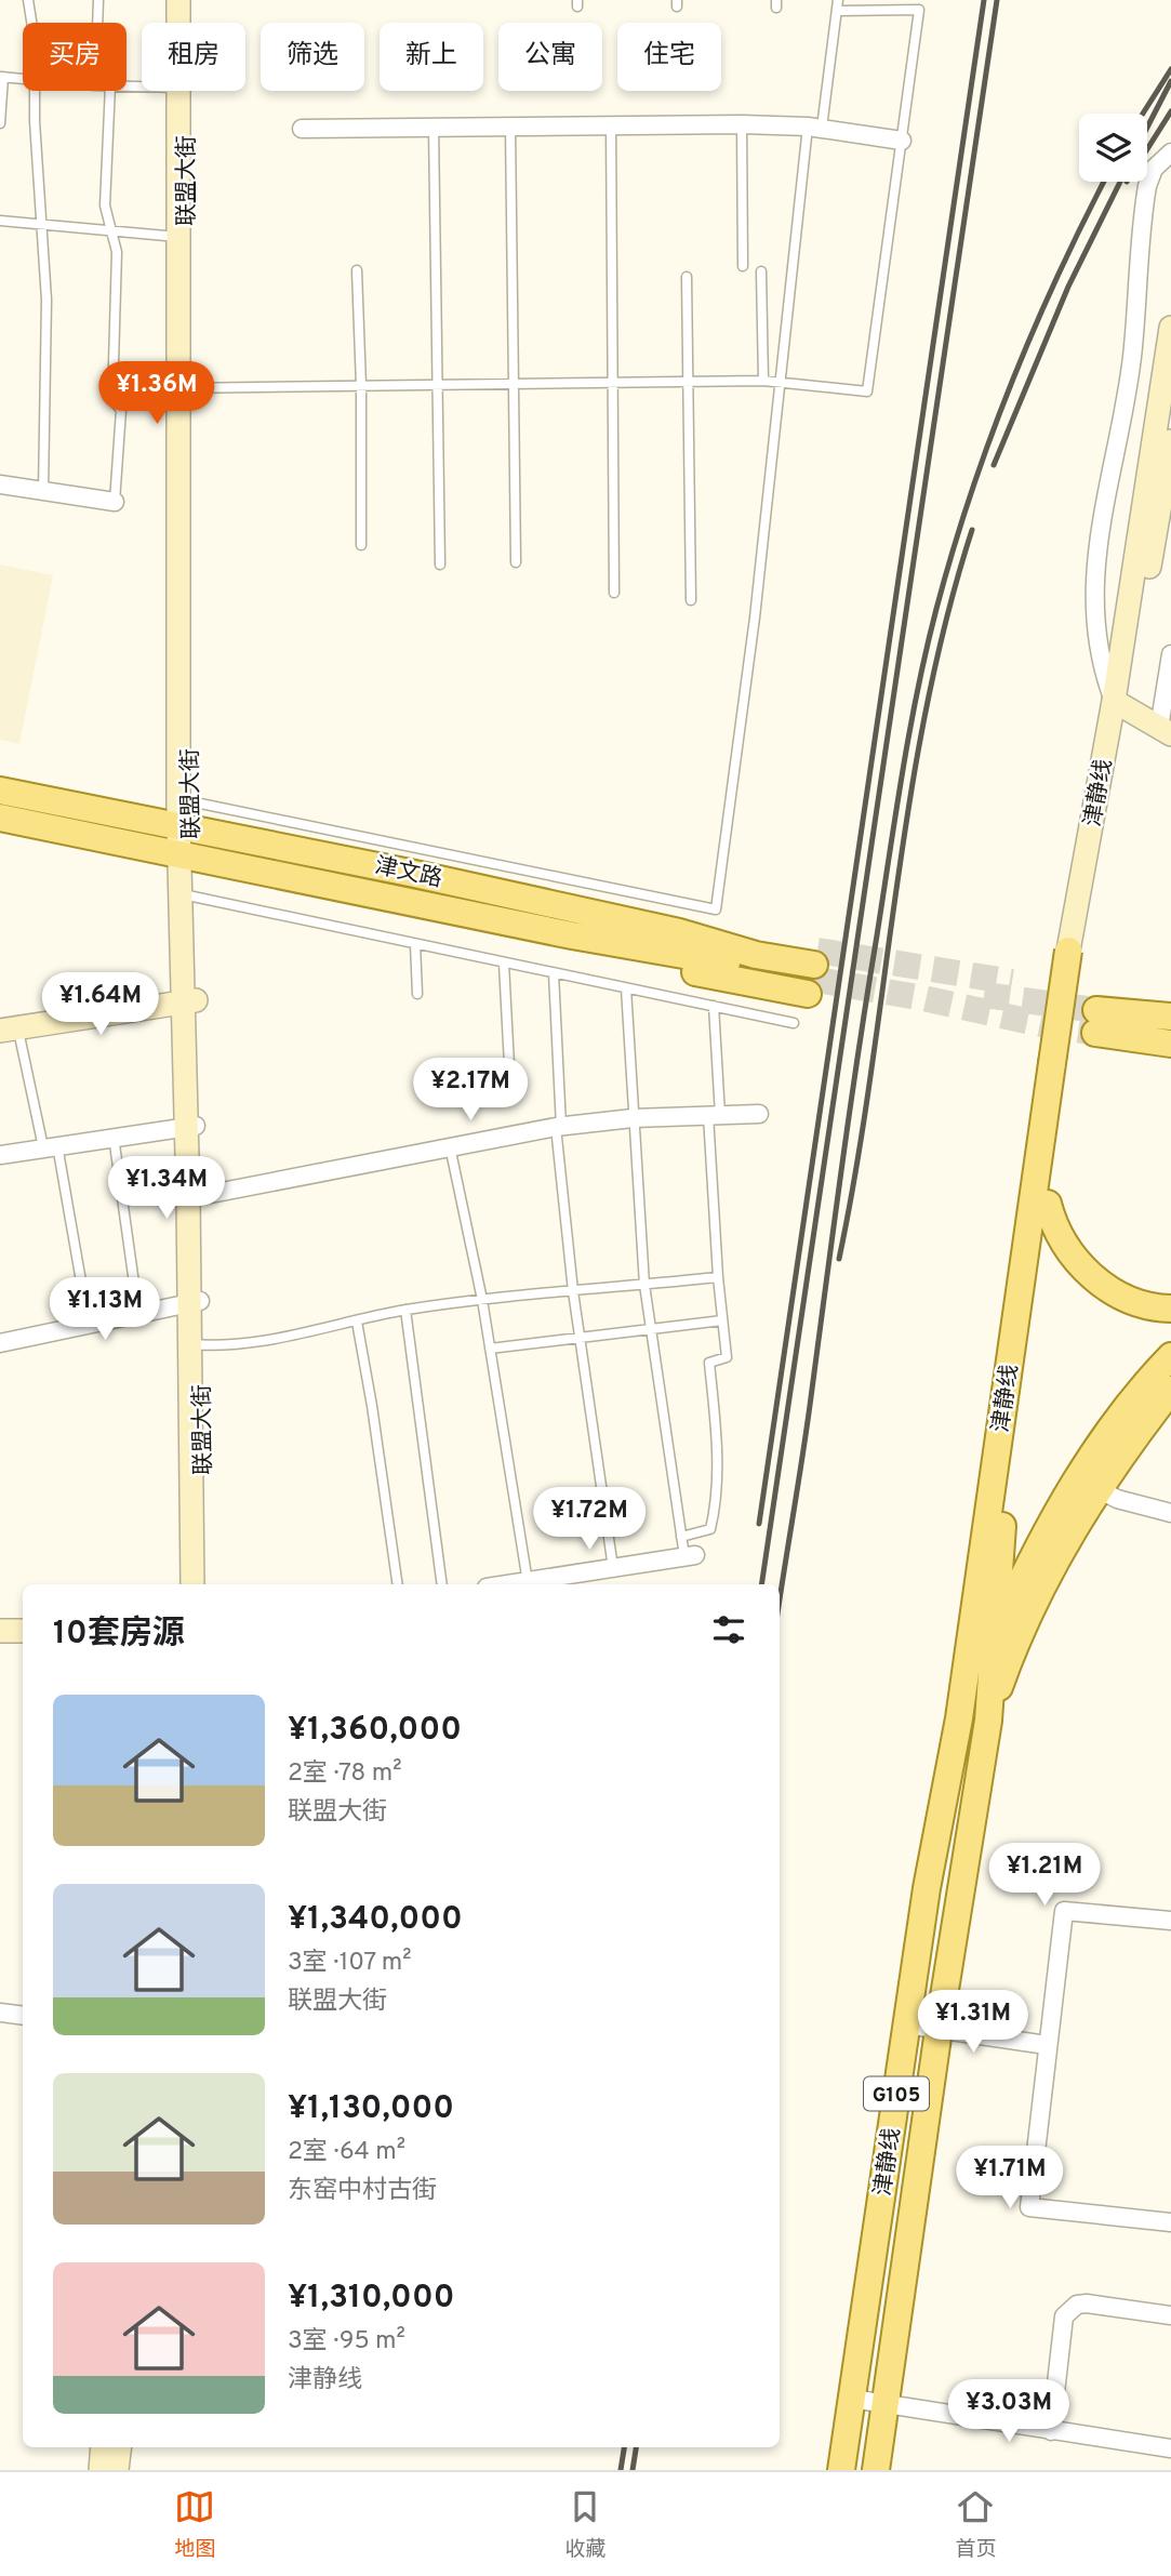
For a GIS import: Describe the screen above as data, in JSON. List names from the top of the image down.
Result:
{
  "streets": {
    "main road": [
      "联盟大街",
      "津静线",
      "津文路",
      "G105"
    ]
  },
  "crossings": [
    ["联盟大街", "津文路"],
    ["津静线", "G105"]
  ],
  "page": {
    "chip": [
      "买房",
      "租房",
      "筛选",
      "新上",
      "公寓",
      "住宅"
    ],
    "price": [
      "¥1.36M",
      "¥1.64M",
      "¥2.17M",
      "¥1.34M",
      "¥1.13M",
      "¥1.72M",
      "¥1.21M",
      "¥1.31M",
      "¥1.71M",
      "¥3.03M"
    ],
    "heading": "10套房源",
    "list": [
      {
        "name": "¥1,360,000",
        "note": "2室 · 78 m² · 联盟大街"
      },
      {
        "name": "¥1,340,000",
        "note": "3室 · 107 m² · 联盟大街"
      },
      {
        "name": "¥1,130,000",
        "note": "2室 · 64 m² · 东窑中村古街"
      },
      {
        "name": "¥1,310,000",
        "note": "3室 · 95 m² · 津静线"
      }
    ],
    "tabs": ["地图", "收藏", "首页"]
  }
}
